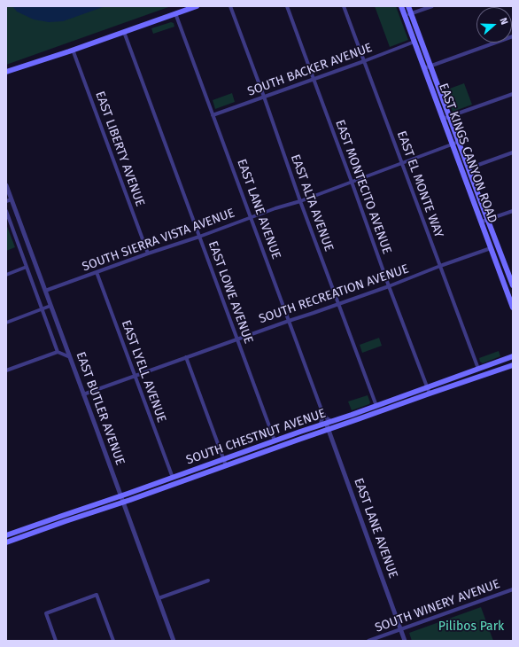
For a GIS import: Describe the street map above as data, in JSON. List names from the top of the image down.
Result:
{
  "streets": {
    "main road": ["EAST KINGS CANYON ROAD", "SOUTH CHESTNUT AVENUE"],
    "street": [
      "SOUTH BACKER AVENUE",
      "EAST LIBERTY AVENUE",
      "EAST EL MONTE WAY",
      "EAST MONTECITO AVENUE",
      "EAST ALTA AVENUE",
      "EAST LANE AVENUE",
      "SOUTH SIERRA VISTA AVENUE",
      "EAST LOWE AVENUE",
      "SOUTH RECREATION AVENUE",
      "EAST LYELL AVENUE",
      "EAST BUTLER AVENUE",
      "SOUTH WINERY AVENUE"
    ]
  },
  "crossings": [
    ["SOUTH BACKER AVENUE", "EAST KINGS CANYON ROAD"],
    ["SOUTH BACKER AVENUE", "EAST EL MONTE WAY"],
    ["SOUTH BACKER AVENUE", "EAST MONTECITO AVENUE"],
    ["SOUTH BACKER AVENUE", "EAST ALTA AVENUE"],
    ["SOUTH BACKER AVENUE", "EAST LANE AVENUE"],
    ["EAST LIBERTY AVENUE", "SOUTH SIERRA VISTA AVENUE"],
    ["EAST KINGS CANYON ROAD", "SOUTH SIERRA VISTA AVENUE"],
    ["EAST KINGS CANYON ROAD", "SOUTH RECREATION AVENUE"],
    ["EAST EL MONTE WAY", "SOUTH SIERRA VISTA AVENUE"],
    ["EAST EL MONTE WAY", "SOUTH RECREATION AVENUE"],
    ["EAST EL MONTE WAY", "SOUTH CHESTNUT AVENUE"],
    ["EAST MONTECITO AVENUE", "SOUTH SIERRA VISTA AVENUE"],
    ["EAST MONTECITO AVENUE", "SOUTH RECREATION AVENUE"],
    ["EAST MONTECITO AVENUE", "SOUTH CHESTNUT AVENUE"],
    ["EAST ALTA AVENUE", "SOUTH SIERRA VISTA AVENUE"],
    ["EAST ALTA AVENUE", "SOUTH RECREATION AVENUE"],
    ["EAST ALTA AVENUE", "SOUTH CHESTNUT AVENUE"],
    ["EAST LANE AVENUE", "SOUTH SIERRA VISTA AVENUE"],
    ["EAST LANE AVENUE", "SOUTH RECREATION AVENUE"],
    ["EAST LANE AVENUE", "SOUTH CHESTNUT AVENUE"],
    ["EAST LANE AVENUE", "SOUTH WINERY AVENUE"],
    ["SOUTH SIERRA VISTA AVENUE", "EAST LOWE AVENUE"],
    ["SOUTH SIERRA VISTA AVENUE", "EAST LYELL AVENUE"],
    ["SOUTH SIERRA VISTA AVENUE", "EAST BUTLER AVENUE"],
    ["EAST LOWE AVENUE", "SOUTH RECREATION AVENUE"],
    ["EAST LOWE AVENUE", "SOUTH CHESTNUT AVENUE"],
    ["SOUTH RECREATION AVENUE", "EAST LYELL AVENUE"],
    ["SOUTH RECREATION AVENUE", "EAST BUTLER AVENUE"],
    ["EAST LYELL AVENUE", "SOUTH CHESTNUT AVENUE"],
    ["EAST BUTLER AVENUE", "SOUTH CHESTNUT AVENUE"]
  ],
  "parks": ["Pilibos Park"],
  "north": "right"
}
